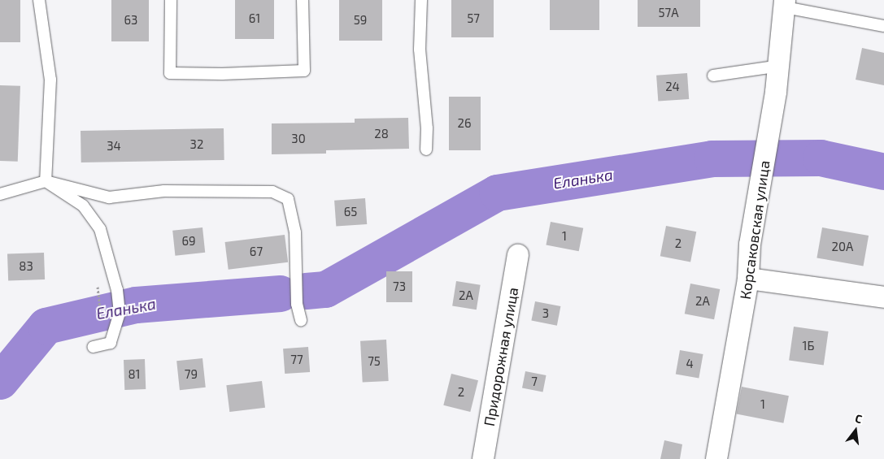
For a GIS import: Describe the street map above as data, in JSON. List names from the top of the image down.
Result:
{
  "streets": {
    "street": ["Корсаковская улица", "Придорожная улица"]
  },
  "water": ["Еланька"],
  "house_numbers": [
    "57А",
    "61",
    "57",
    "63",
    "59",
    "24",
    "26",
    "28",
    "30",
    "32",
    "34",
    "65",
    "1",
    "69",
    "2",
    "20А",
    "67",
    "83",
    "73",
    "2А",
    "2А",
    "3",
    "1Б",
    "77",
    "75",
    "4",
    "81",
    "79",
    "7",
    "2",
    "1"
  ],
  "north": "top"
}
